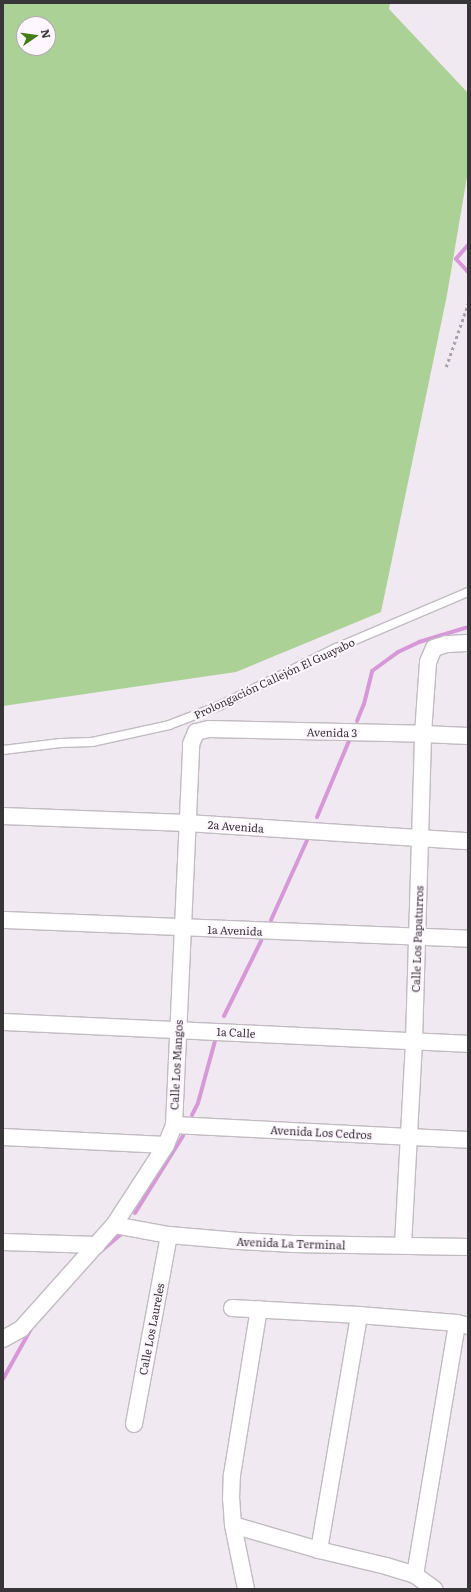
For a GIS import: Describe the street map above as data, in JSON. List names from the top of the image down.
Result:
{
  "streets": {
    "street": [
      "Avenida 3",
      "2a Avenida",
      "1a Avenida",
      "Calle Los Papaturros",
      "1a Calle",
      "Calle Los Mangos",
      "Avenida Los Cedros",
      "Avenida La Terminal",
      "Calle Los Laureles"
    ],
    "lane": ["Prolongación Callejón El Guayabo"]
  },
  "crossings": [
    ["Avenida 3", "Calle Los Papaturros"],
    ["Avenida 3", "Calle Los Mangos"],
    ["2a Avenida", "Calle Los Papaturros"],
    ["2a Avenida", "Calle Los Mangos"],
    ["1a Avenida", "Calle Los Papaturros"],
    ["1a Avenida", "Calle Los Mangos"],
    ["Calle Los Papaturros", "1a Calle"],
    ["Calle Los Papaturros", "Avenida Los Cedros"],
    ["Calle Los Papaturros", "Avenida La Terminal"],
    ["1a Calle", "Calle Los Mangos"],
    ["Calle Los Mangos", "Avenida Los Cedros"],
    ["Calle Los Mangos", "Avenida La Terminal"],
    ["Avenida La Terminal", "Calle Los Laureles"]
  ],
  "north": "right"
}
